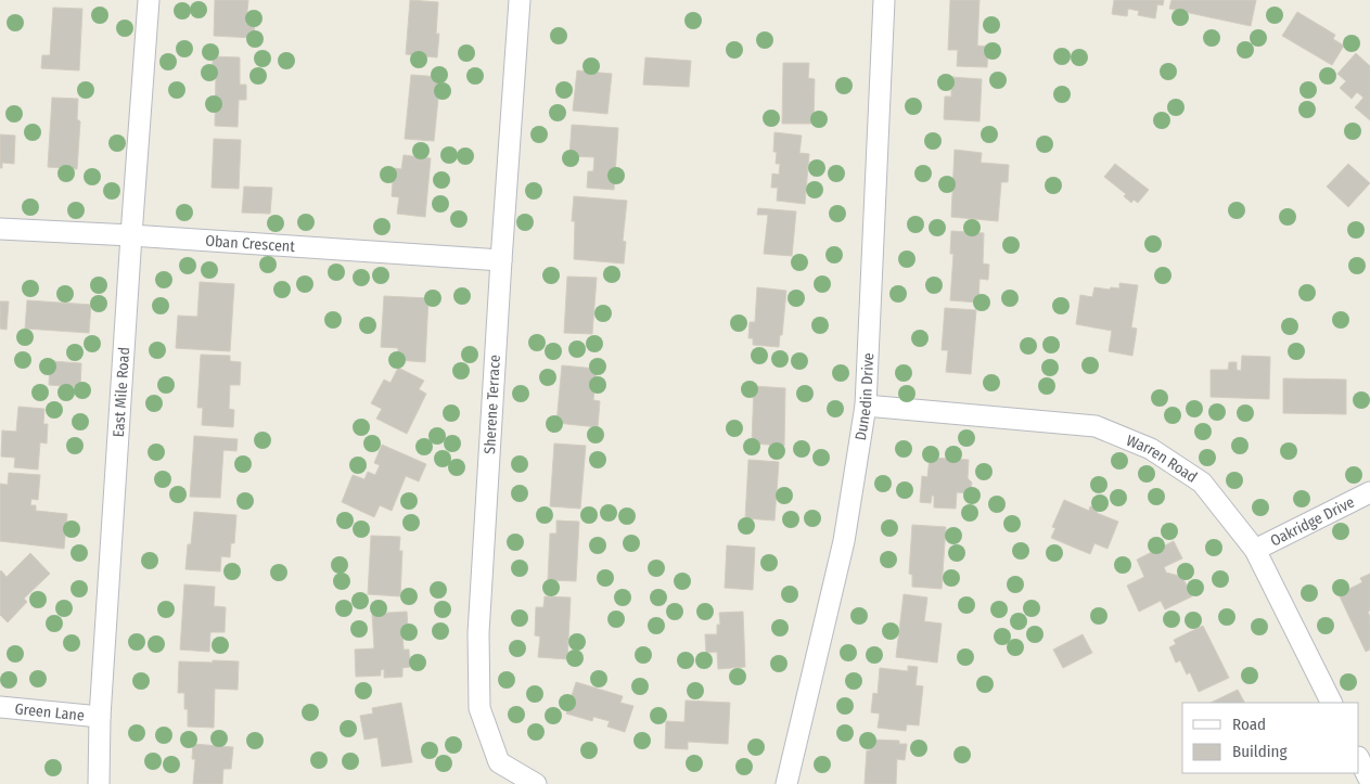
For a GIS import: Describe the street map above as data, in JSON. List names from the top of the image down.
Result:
{
  "streets": {
    "street": [
      "Oban Crescent",
      "East Mile Road",
      "Dunedin Drive",
      "Sherene Terrace",
      "Warren Road",
      "Oakridge Drive",
      "Green Lane"
    ]
  },
  "crossings": [
    ["Oban Crescent", "East Mile Road"],
    ["Oban Crescent", "Sherene Terrace"],
    ["East Mile Road", "Green Lane"],
    ["Dunedin Drive", "Warren Road"],
    ["Warren Road", "Oakridge Drive"]
  ],
  "legend": ["Road", "Building"]
}
